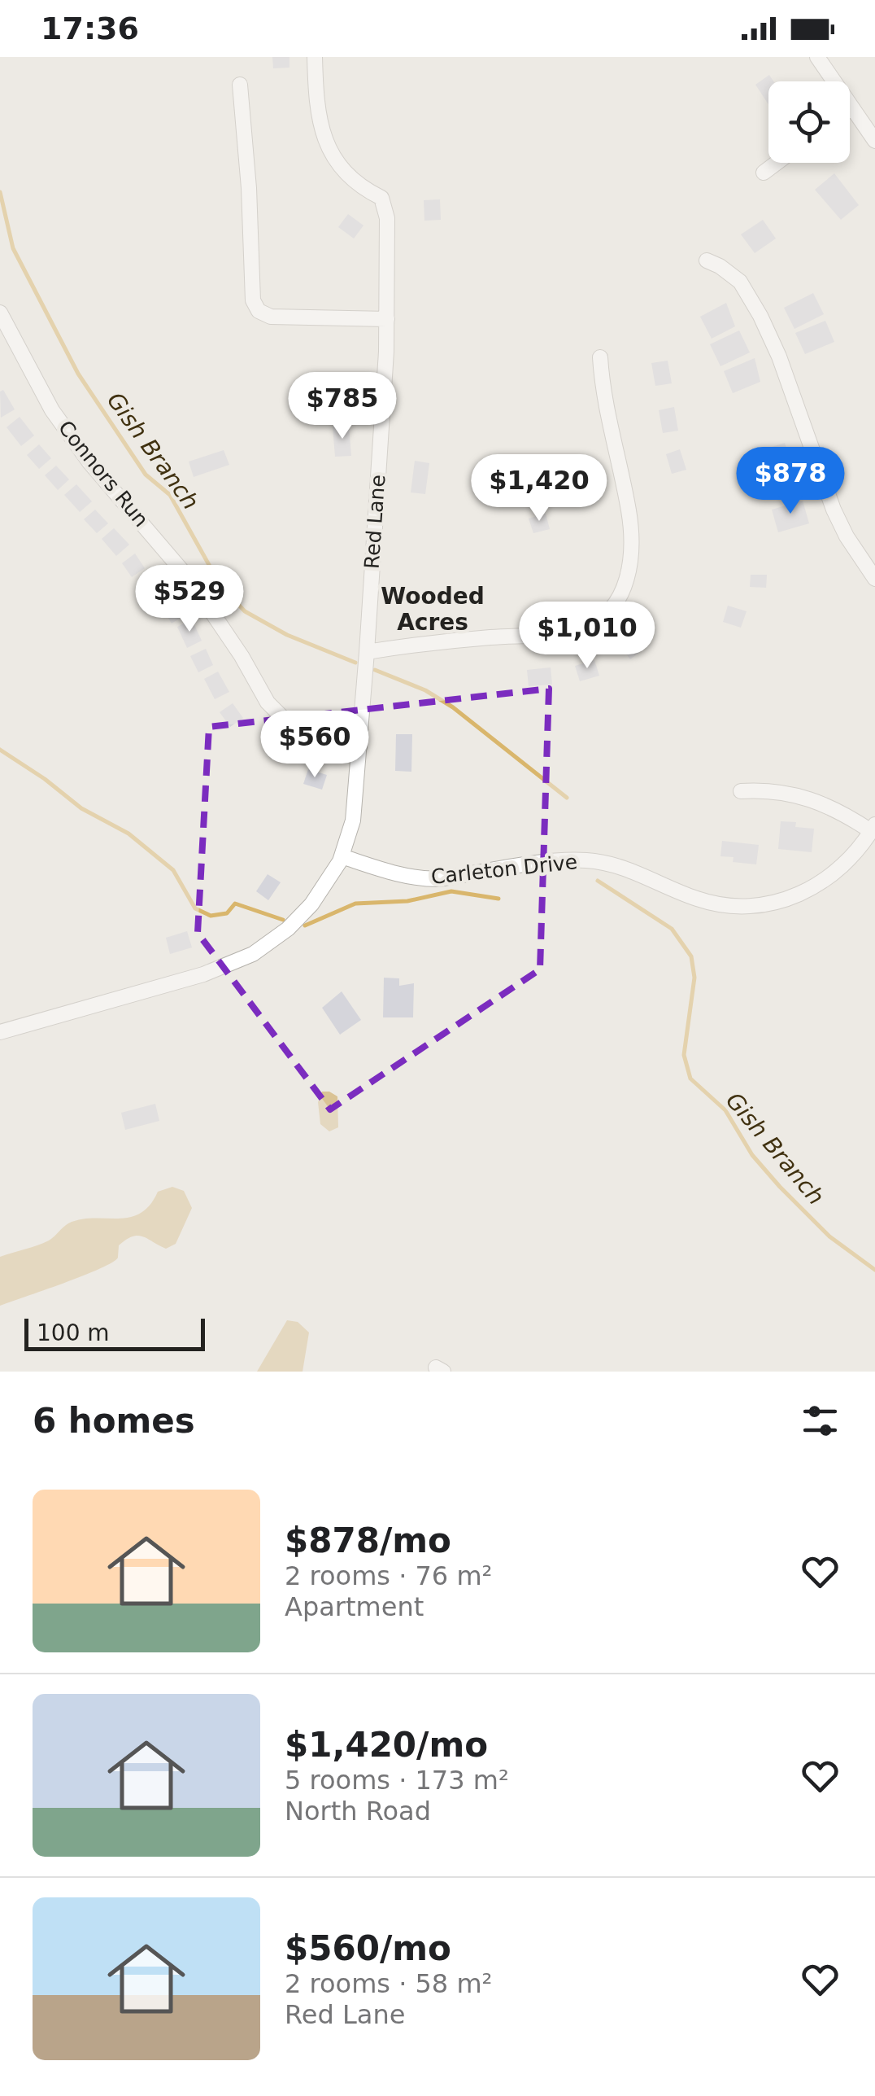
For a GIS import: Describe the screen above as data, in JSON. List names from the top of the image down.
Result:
{
  "streets": {
    "street": ["Connors Run", "Red Lane", "Carleton Drive"]
  },
  "crossings": [
    ["Connors Run", "Red Lane"],
    ["Red Lane", "Carleton Drive"]
  ],
  "districts": ["Wooded Acres"],
  "water": ["Gish Branch"],
  "scale_bar": "100 m",
  "page": {
    "status": "17:36",
    "price": [
      "$785",
      "$878",
      "$1,420",
      "$529",
      "$1,010",
      "$560"
    ],
    "scale": "100 m",
    "heading": "6 homes",
    "list": [
      {
        "name": "$878/mo",
        "note": "2 rooms · 76 m² · Apartment"
      },
      {
        "name": "$1,420/mo",
        "note": "5 rooms · 173 m² · North Road"
      },
      {
        "name": "$560/mo",
        "note": "2 rooms · 58 m² · Red Lane"
      }
    ]
  }
}
